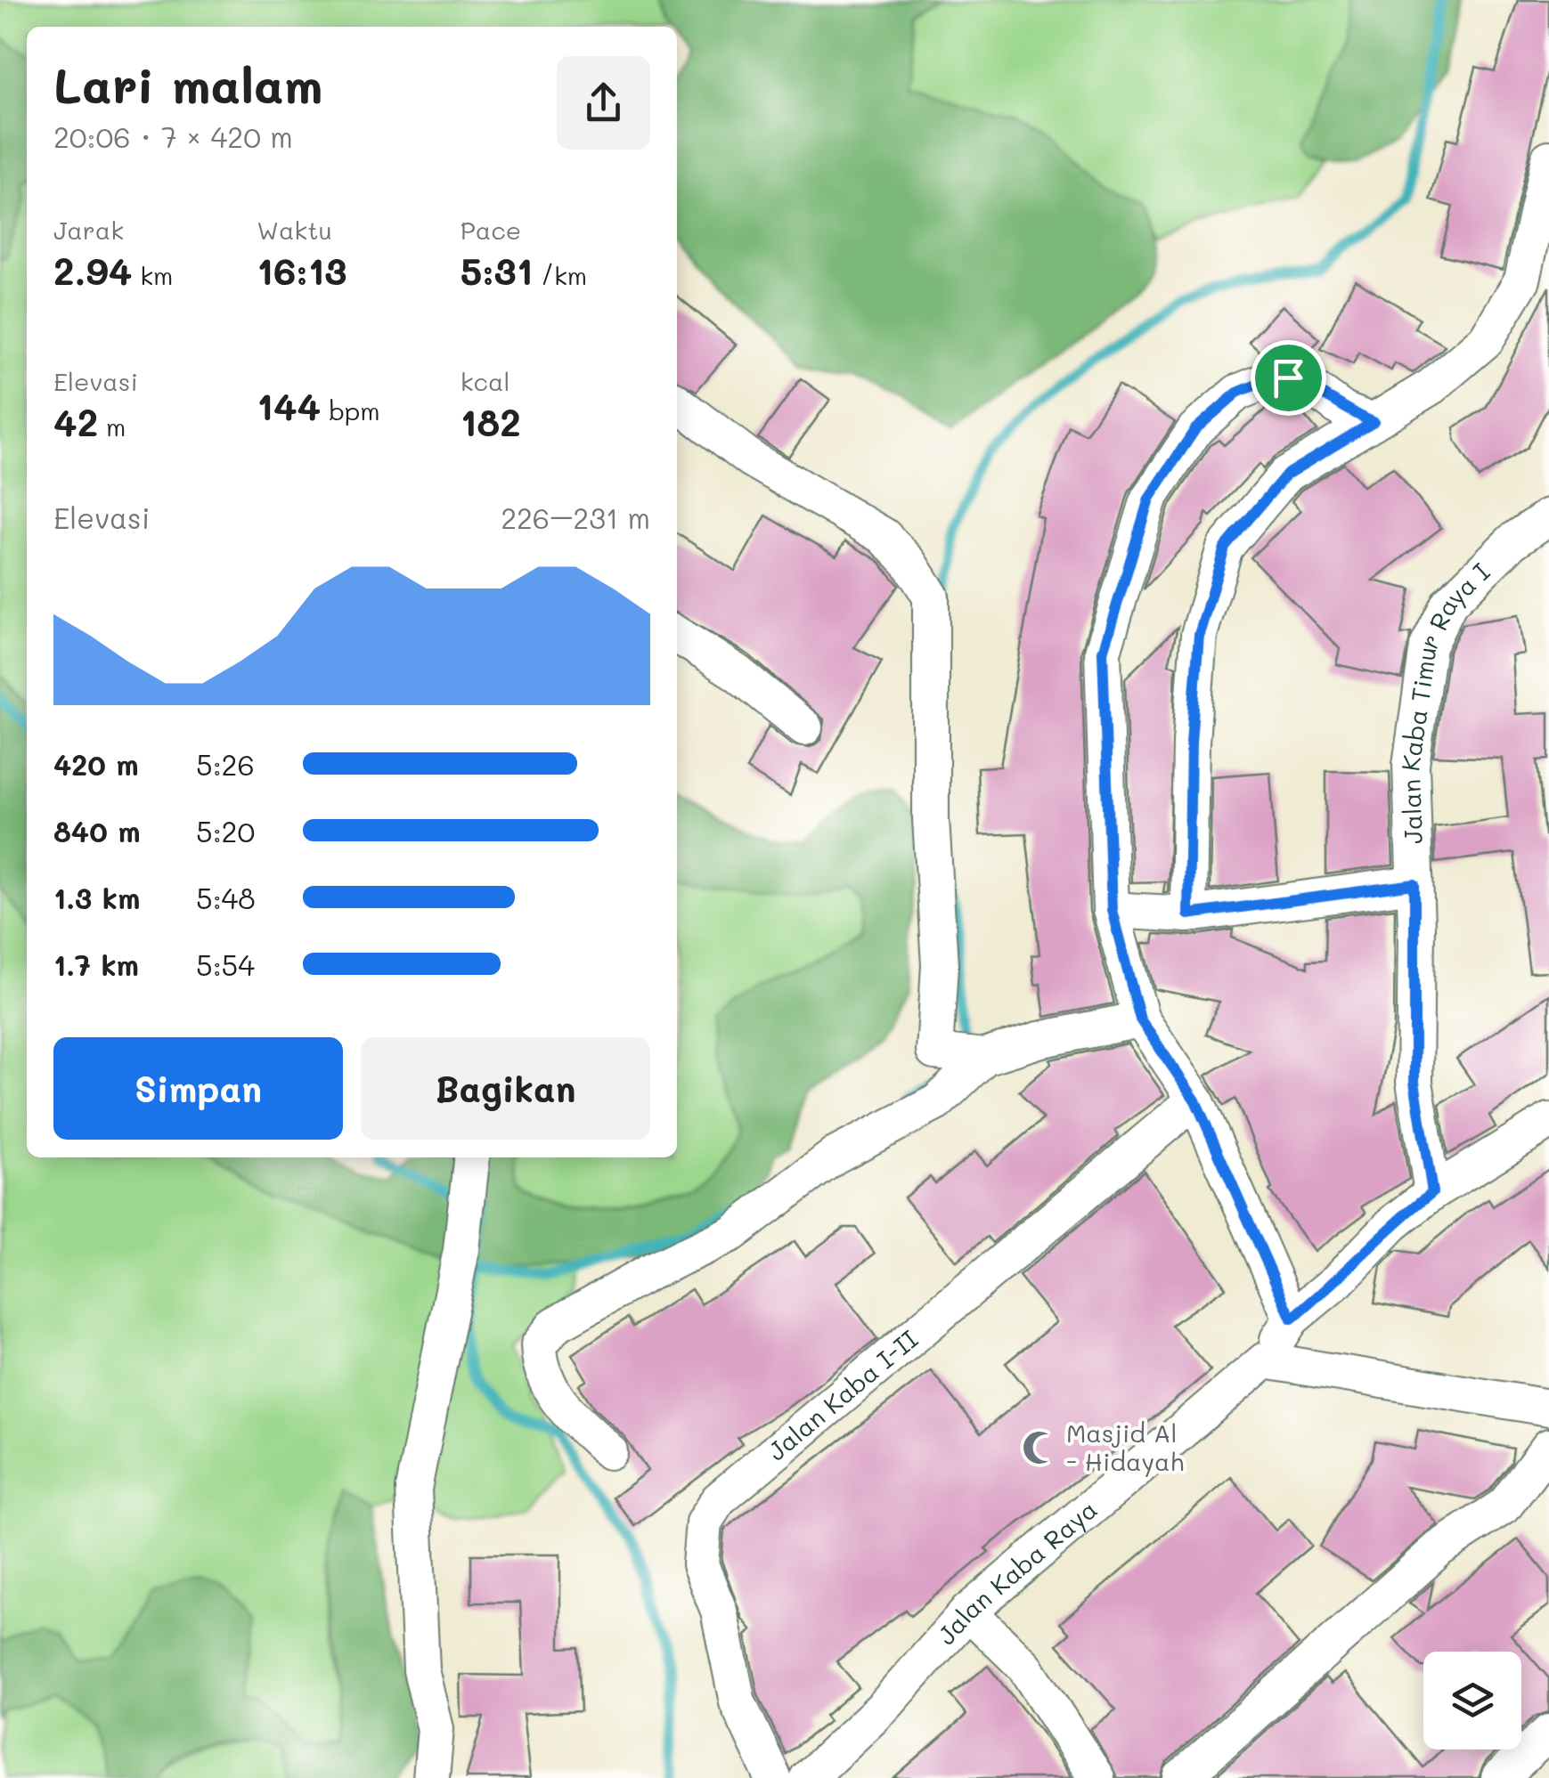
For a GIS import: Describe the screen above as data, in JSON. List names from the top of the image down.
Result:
{
  "streets": {
    "street": ["Jalan Kaba Timur Raya I", "Jalan Kaba I-II", "Jalan Kaba Raya"]
  },
  "crossings": [
    ["Jalan Kaba Timur Raya I", "Jalan Kaba Raya"]
  ],
  "places": {
    "mosque": ["Masjid Al - Hidayah"]
  },
  "page": {
    "heading": ["Lari malam", "20:06 · 7 × 420 m"],
    "stats": [
      ["Jarak", "2.94 km"],
      ["Waktu", "16:13"],
      ["Pace", "5:31 /km"],
      ["Elevasi", "42 m"],
      ["144 bpm"],
      ["kcal", "182"]
    ],
    "chart": ["Elevasi", "226–231 m"],
    "list": [
      {
        "name": "420 m",
        "note": "5:26"
      },
      {
        "name": "840 m",
        "note": "5:20"
      },
      {
        "name": "1.3 km",
        "note": "5:48"
      },
      {
        "name": "1.7 km",
        "note": "5:54"
      }
    ],
    "buttons": ["Simpan", "Bagikan"]
  }
}
